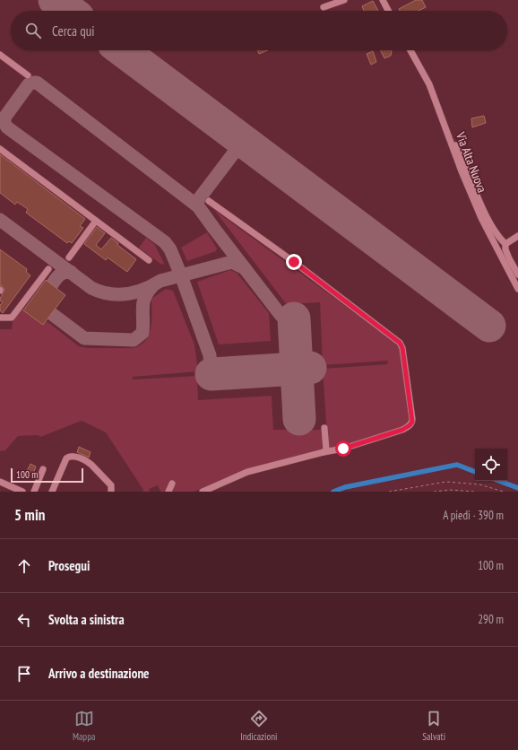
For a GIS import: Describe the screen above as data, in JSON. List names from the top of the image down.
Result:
{
  "streets": {
    "street": ["Via Alta Nuova"]
  },
  "scale_bar": "100 m",
  "page": {
    "search": "Cerca qui",
    "scale": "100 m",
    "heading": ["5 min", "A piedi · 390 m"],
    "list": [
      ["Prosegui", "100 m"],
      ["Svolta a sinistra", "290 m"],
      "Arrivo a destinazione"
    ],
    "nav": ["Mappa", "Indicazioni", "Salvati"]
  }
}
